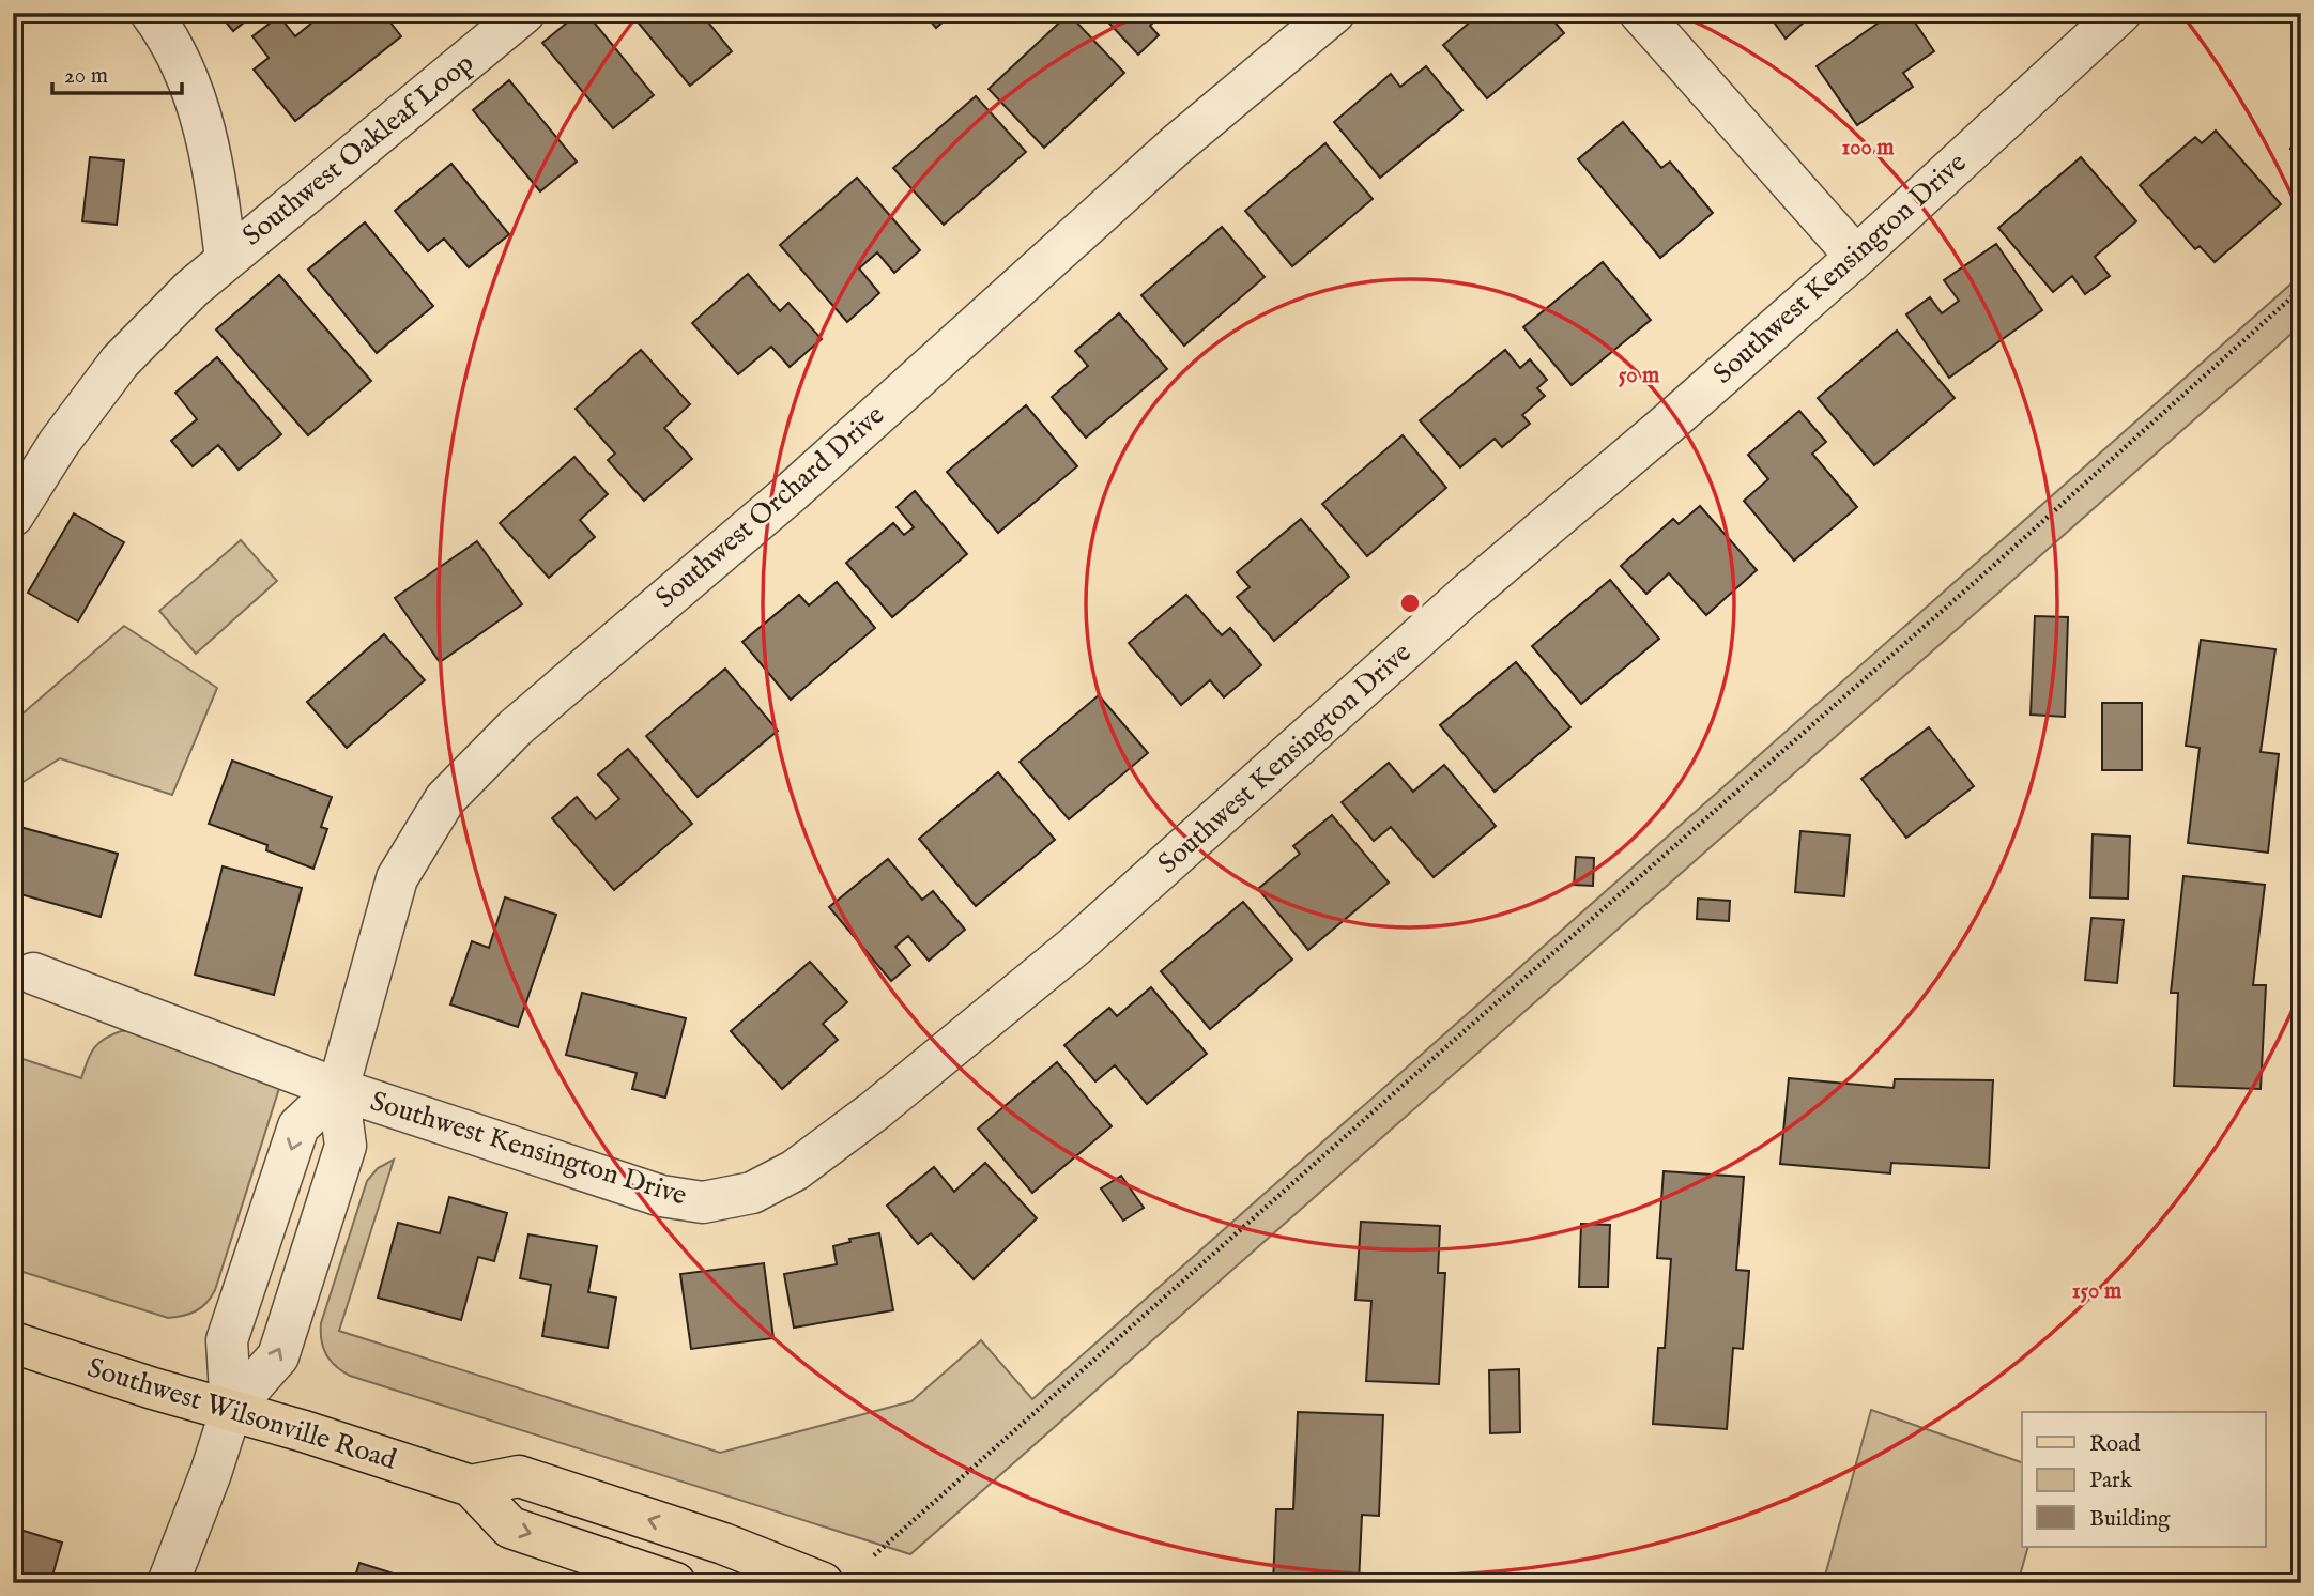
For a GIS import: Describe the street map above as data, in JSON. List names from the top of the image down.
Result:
{
  "streets": {
    "main road": ["Southwest Wilsonville Road"],
    "street": ["Southwest Oakleaf Loop", "Southwest Kensington Drive", "Southwest Orchard Drive"]
  },
  "crossings": [
    ["Southwest Kensington Drive", "Southwest Orchard Drive"]
  ],
  "legend": ["Road", "Park", "Building"],
  "scale_bar": "20 m",
  "rings": ["100 m", "50 m", "150 m"]
}
